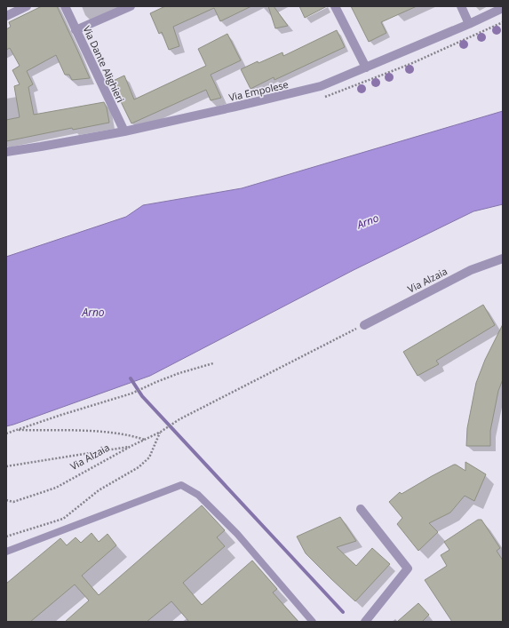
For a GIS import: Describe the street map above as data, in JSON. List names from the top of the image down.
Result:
{
  "streets": {
    "street": ["Via Dante Alighieri", "Via Empolese", "Via Alzaia"]
  },
  "crossings": [
    ["Via Dante Alighieri", "Via Empolese"]
  ],
  "water": ["Arno"]
}
